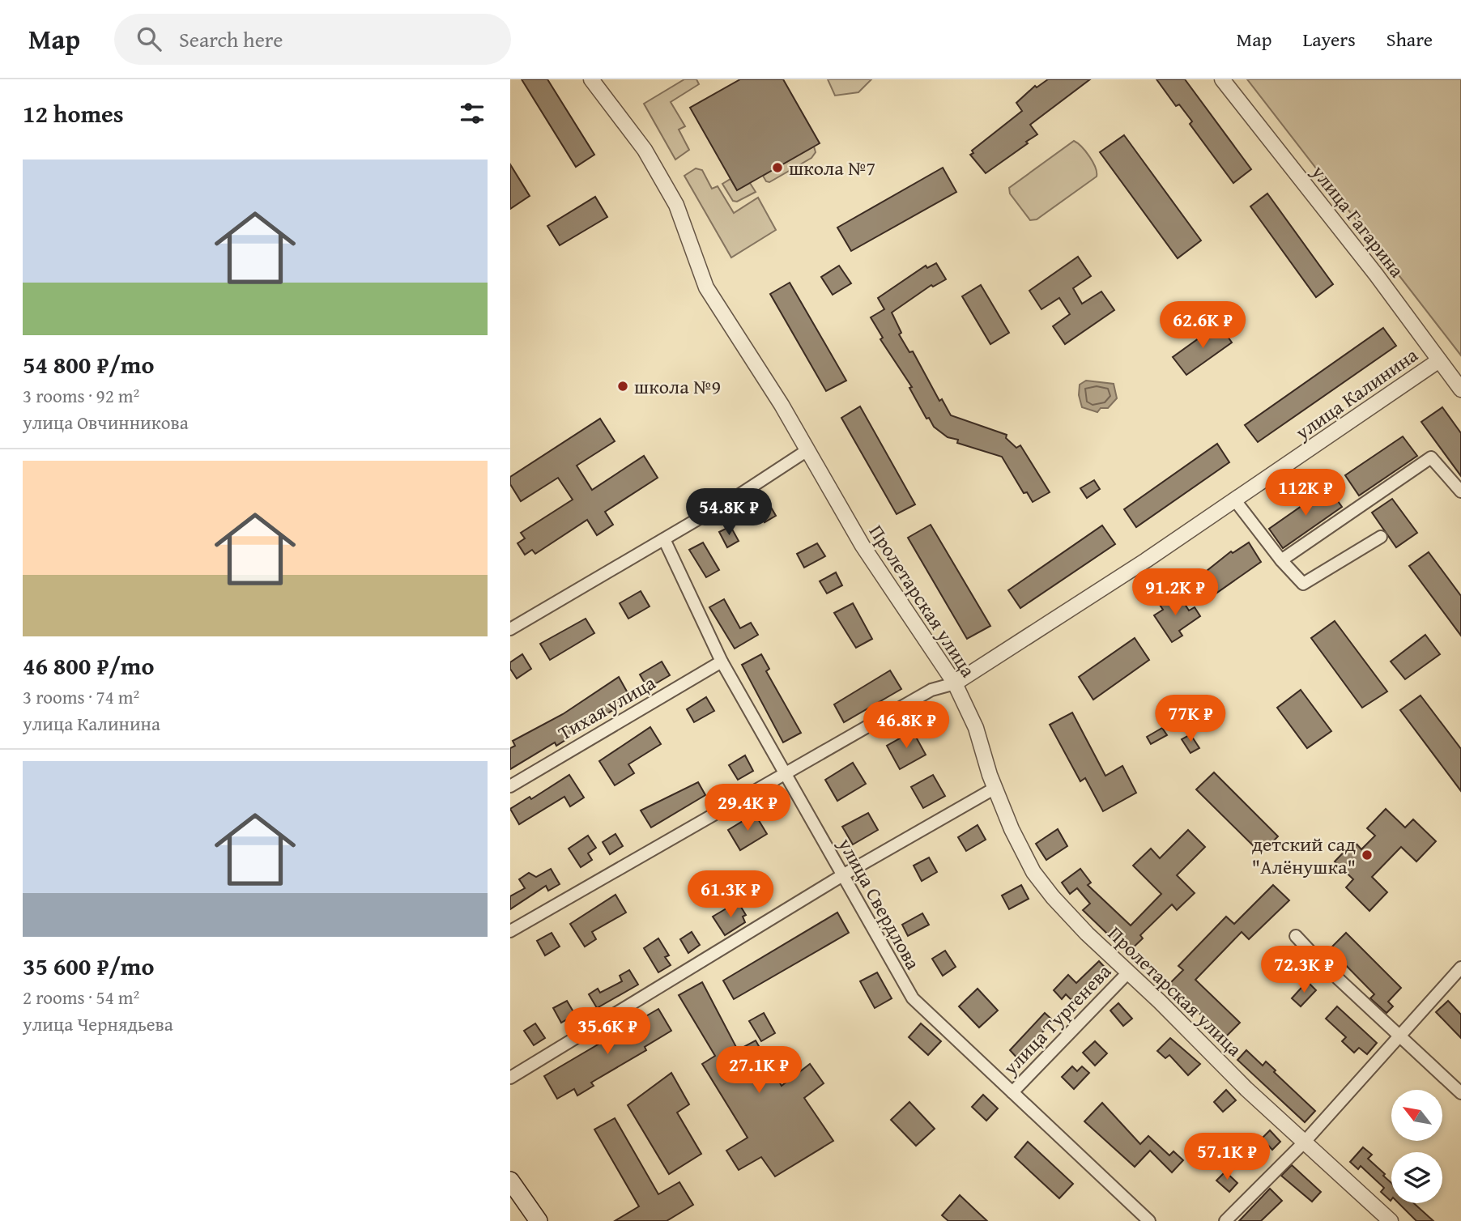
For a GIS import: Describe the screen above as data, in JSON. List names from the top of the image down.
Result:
{
  "streets": {
    "street": [
      "улица Гагарина",
      "улица Калинина",
      "Пролетарская улица",
      "Тихая улица",
      "улица Свердлова",
      "улица Тургенева"
    ]
  },
  "crossings": [
    ["улица Гагарина", "улица Калинина"],
    ["улица Калинина", "Пролетарская улица"],
    ["улица Калинина", "улица Свердлова"],
    ["Пролетарская улица", "улица Тургенева"],
    ["Тихая улица", "улица Свердлова"],
    ["улица Свердлова", "улица Тургенева"]
  ],
  "places": ["школа №7", "школа №9", "детский сад \"Алёнушка\""],
  "north": "top left",
  "page": {
    "header": "Map",
    "search": "Search here",
    "nav": ["Map", "Layers", "Share"],
    "heading": "12 homes",
    "list": [
      {
        "name": "54 800 ₽/mo",
        "note": "3 rooms · 92 m² · улица Овчинникова"
      },
      {
        "name": "46 800 ₽/mo",
        "note": "3 rooms · 74 m² · улица Калинина"
      },
      {
        "name": "35 600 ₽/mo",
        "note": "2 rooms · 54 m² · улица Чернядьева"
      }
    ],
    "price": [
      "62.6K ₽",
      "112K ₽",
      "54.8K ₽",
      "91.2K ₽",
      "77K ₽",
      "46.8K ₽",
      "29.4K ₽",
      "61.3K ₽",
      "72.3K ₽",
      "35.6K ₽",
      "27.1K ₽",
      "57.1K ₽"
    ]
  }
}
